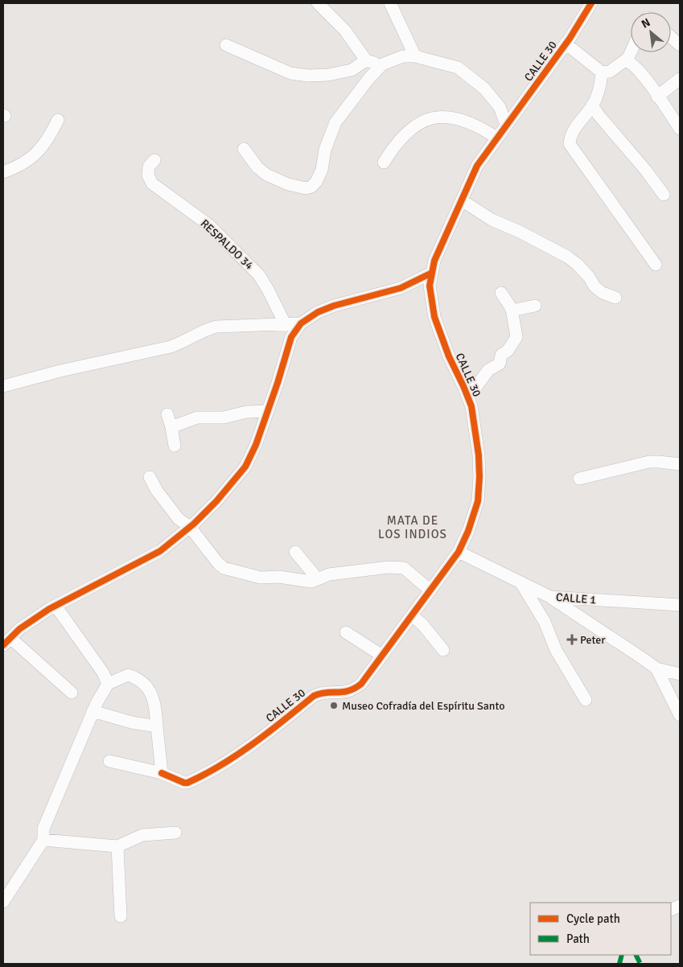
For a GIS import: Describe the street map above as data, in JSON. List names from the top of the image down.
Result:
{
  "streets": {
    "street": ["CALLE 30", "RESPALDO 34", "CALLE 1"]
  },
  "crossings": [
    ["CALLE 30", "CALLE 1"]
  ],
  "districts": ["MATA DE LOS INDIOS"],
  "places": {
    "health": ["Peter"],
    "other": ["Museo Cofradía del Espíritu Santo"]
  },
  "legend": ["Cycle path", "Path"],
  "north": "top left"
}
